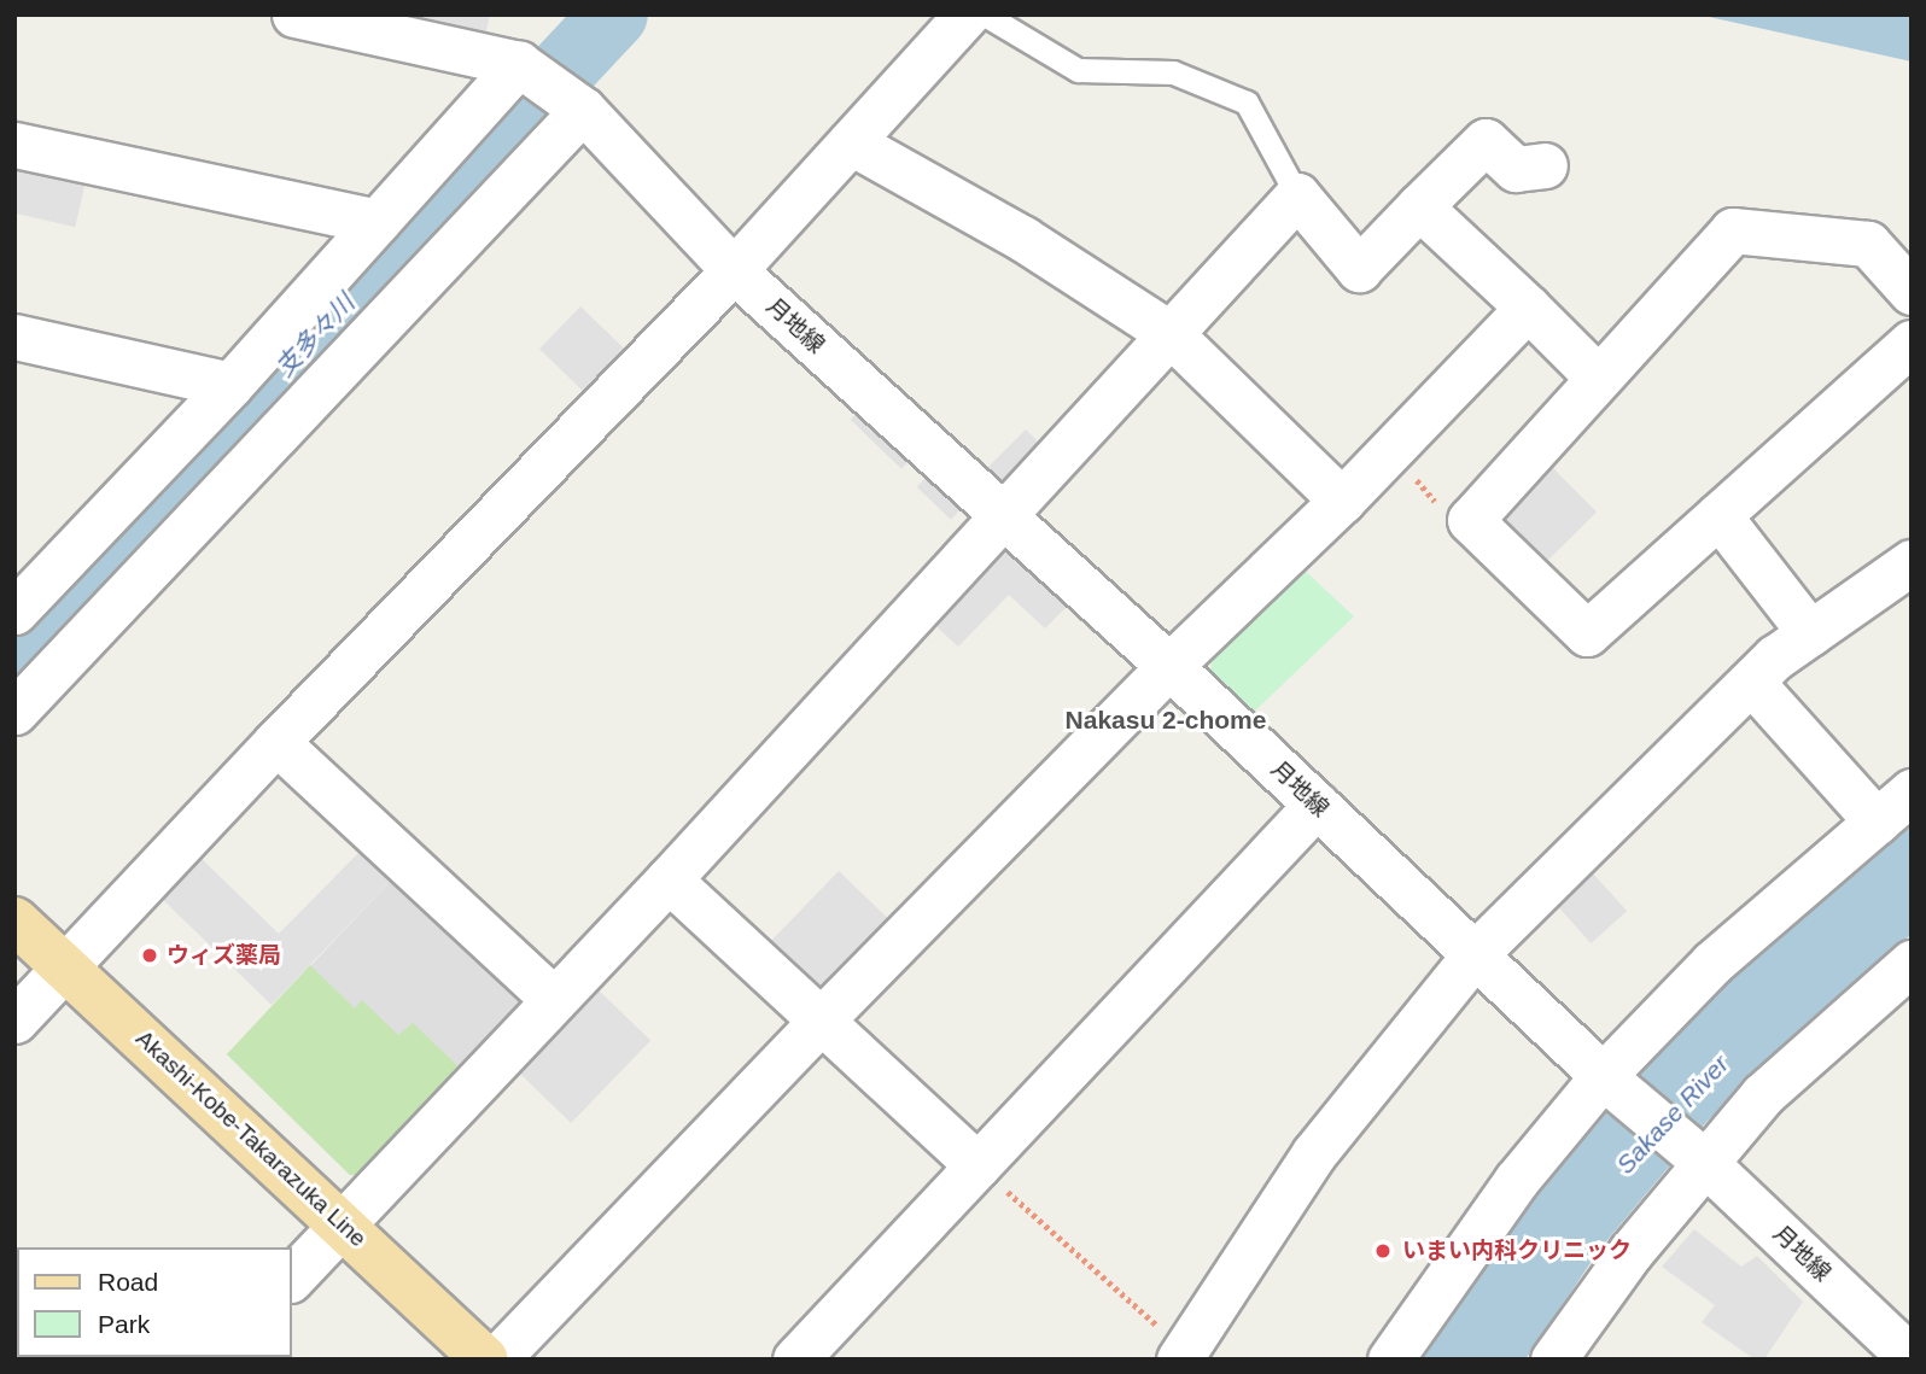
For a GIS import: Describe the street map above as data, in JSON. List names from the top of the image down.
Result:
{
  "streets": {
    "main road": ["Akashi-Kobe-Takarazuka Line"],
    "street": ["月地線"]
  },
  "districts": ["Nakasu 2-chome"],
  "water": ["支多々川", "Sakase River"],
  "places": ["ウィズ薬局", "いまい内科クリニック"],
  "legend": ["Road", "Park"]
}
